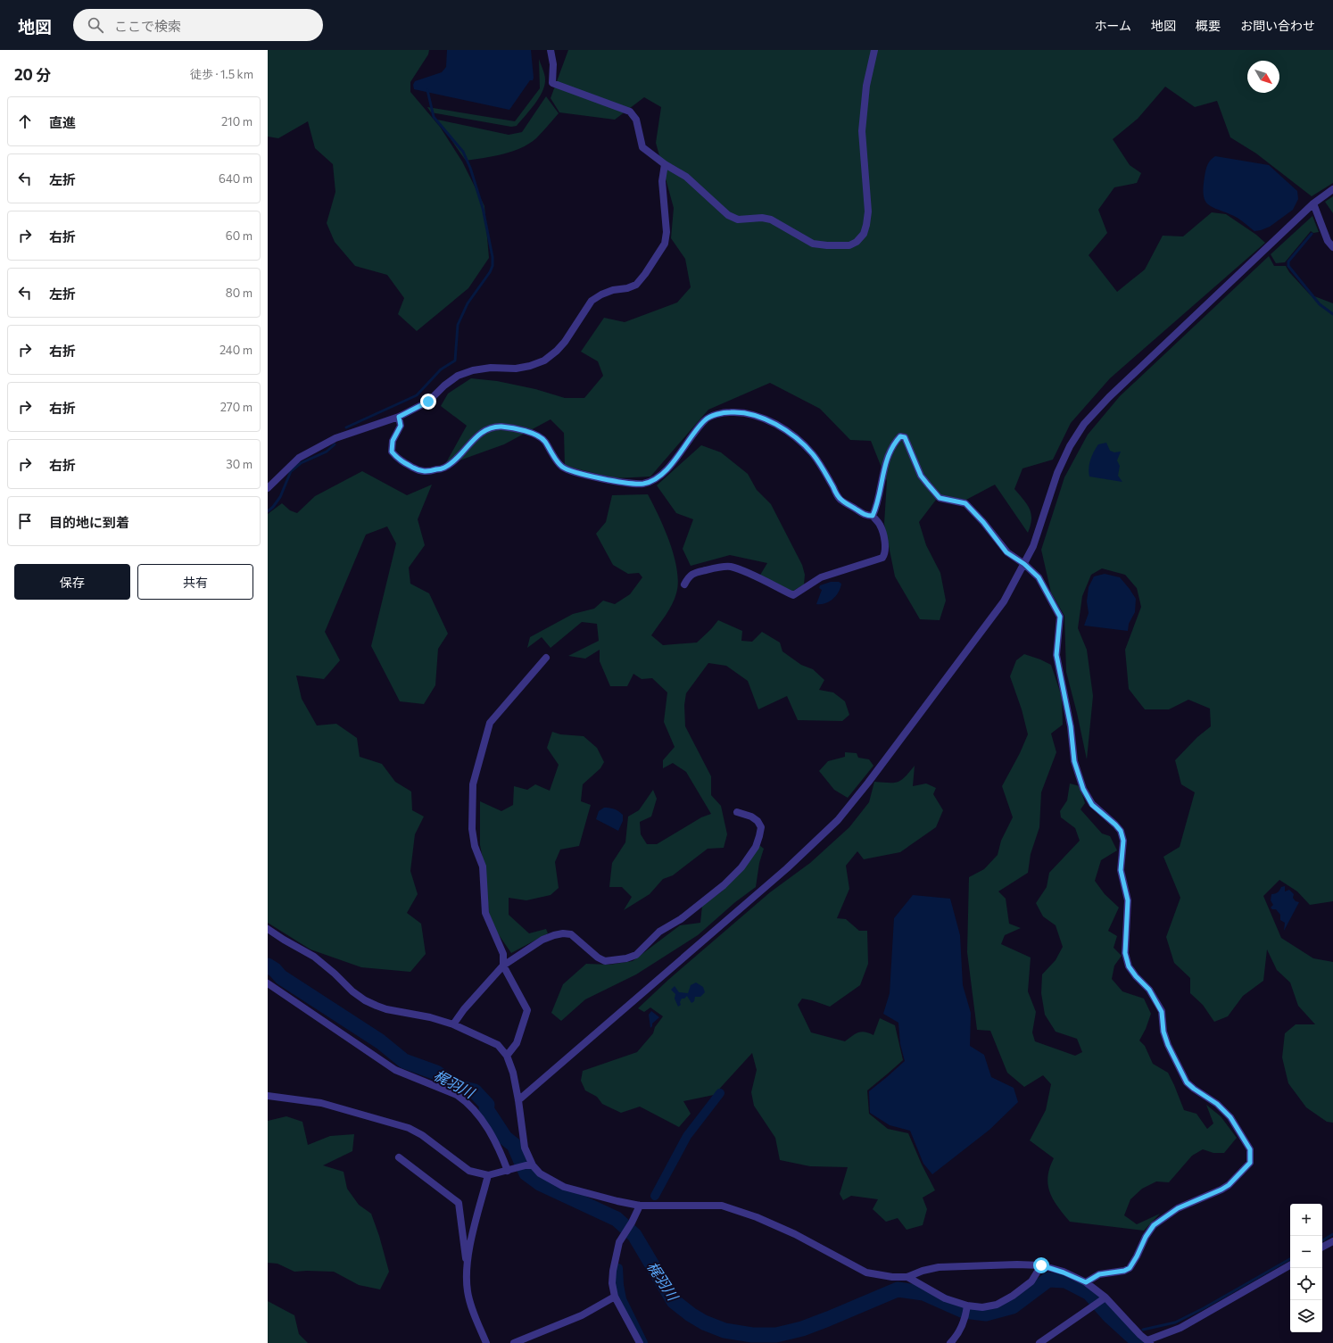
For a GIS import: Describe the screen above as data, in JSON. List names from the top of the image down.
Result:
{
  "water": ["梶羽川"],
  "north": "bottom right",
  "page": {
    "header": "地図",
    "search": "ここで検索",
    "nav": [
      "ホーム",
      "地図",
      "概要",
      "お問い合わせ"
    ],
    "heading": ["20 分", "徒歩 · 1.5 km"],
    "list": [
      ["直進", "210 m"],
      ["左折", "640 m"],
      ["右折", "60 m"],
      ["左折", "80 m"],
      ["右折", "240 m"],
      ["右折", "270 m"],
      ["右折", "30 m"],
      "目的地に到着"
    ],
    "buttons": ["保存", "共有"],
    "map_buttons": ["+", "−"]
  }
}
